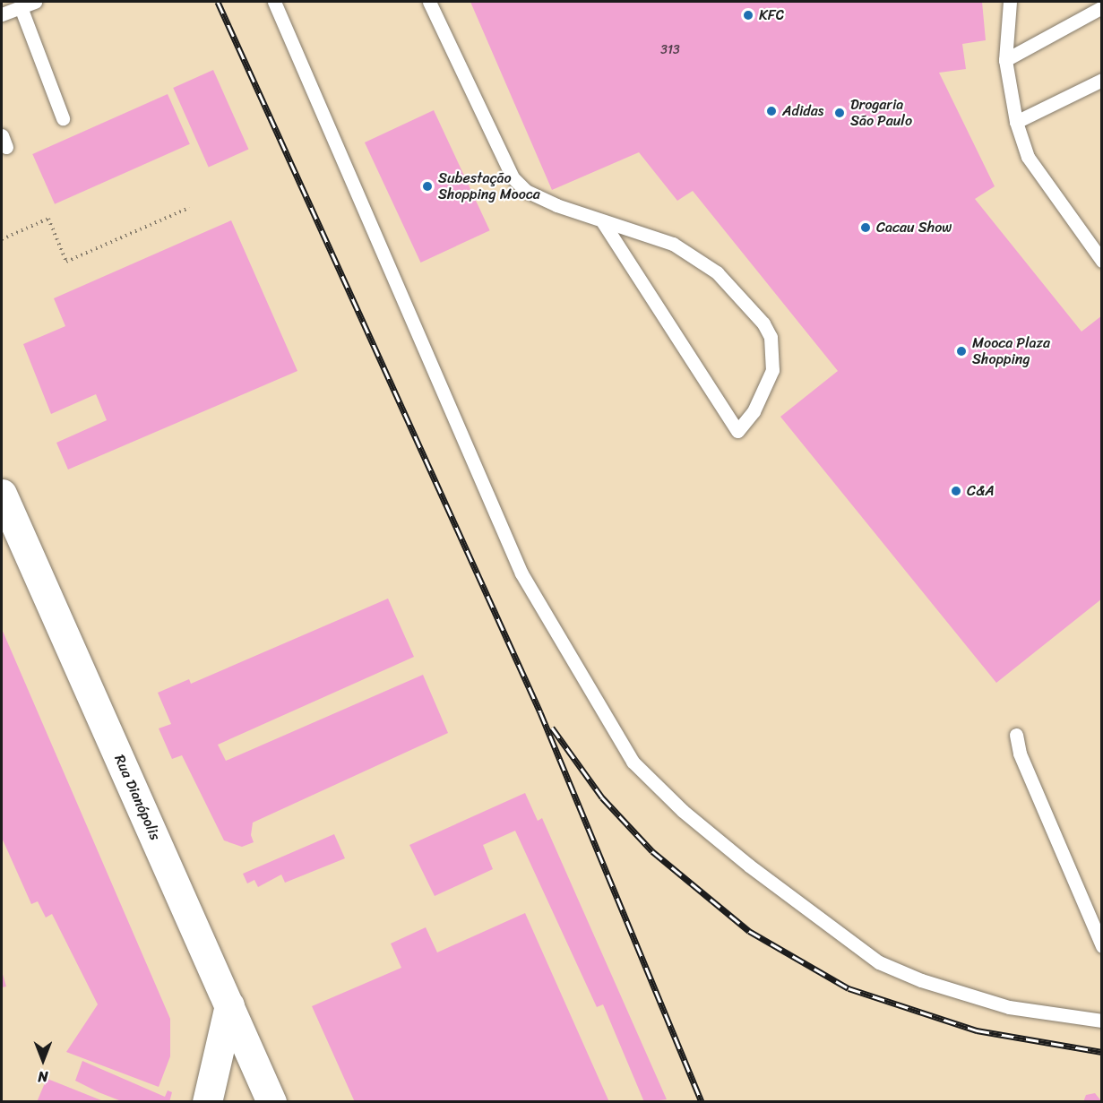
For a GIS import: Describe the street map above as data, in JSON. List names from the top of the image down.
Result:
{
  "streets": {
    "street": ["Rua Dianópolis"]
  },
  "places": [
    "KFC",
    "Adidas",
    "Drogaria São Paulo",
    "Subestação Shopping Mooca",
    "Cacau Show",
    "Mooca Plaza Shopping",
    "C&A"
  ],
  "house_numbers": ["313"],
  "north": "bottom"
}
